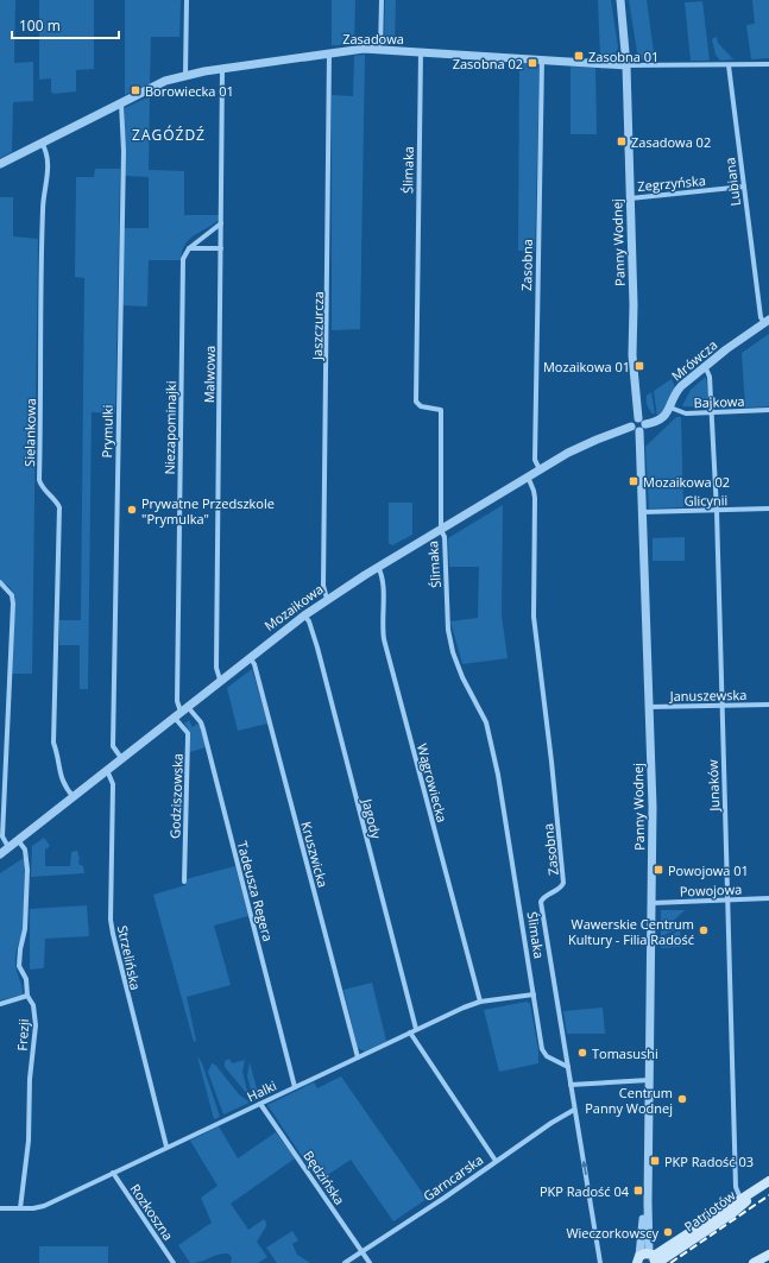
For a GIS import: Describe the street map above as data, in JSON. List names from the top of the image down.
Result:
{
  "streets": {
    "main road": ["Patriotów"],
    "street": [
      "Zasadowa",
      "Ślimaka",
      "Lubiana",
      "Zegrzyńska",
      "Panny Wodnej",
      "Zasobna",
      "Jaszczurcza",
      "Mrówcza",
      "Malwowa",
      "Bajkowa",
      "Niezapominajki",
      "Prymulki",
      "Sielankowa",
      "Glicynii",
      "Mozaikowa",
      "Januszewska",
      "Wągrowiecka",
      "Junaków",
      "Godziszowska",
      "Jagody",
      "Kruszwicka",
      "Powojowa",
      "Tadeusza Regera",
      "Strzelińska",
      "Frezji",
      "Halki",
      "Będzińska",
      "Garncarska",
      "Rozkoszna"
    ]
  },
  "crossings": [
    ["Zasadowa", "Ślimaka"],
    ["Zasadowa", "Lubiana"],
    ["Zasadowa", "Panny Wodnej"],
    ["Zasadowa", "Zasobna"],
    ["Zasadowa", "Jaszczurcza"],
    ["Zasadowa", "Malwowa"],
    ["Zasadowa", "Prymulki"],
    ["Zasadowa", "Sielankowa"],
    ["Ślimaka", "Zasobna"],
    ["Ślimaka", "Mozaikowa"],
    ["Ślimaka", "Halki"],
    ["Lubiana", "Zegrzyńska"],
    ["Lubiana", "Mrówcza"],
    ["Zegrzyńska", "Panny Wodnej"],
    ["Panny Wodnej", "Mrówcza"],
    ["Panny Wodnej", "Glicynii"],
    ["Panny Wodnej", "Mozaikowa"],
    ["Panny Wodnej", "Januszewska"],
    ["Panny Wodnej", "Powojowa"],
    ["Panny Wodnej", "Patriotów"],
    ["Zasobna", "Mozaikowa"],
    ["Zasobna", "Garncarska"],
    ["Jaszczurcza", "Mozaikowa"],
    ["Mrówcza", "Bajkowa"],
    ["Mrówcza", "Mozaikowa"],
    ["Mrówcza", "Junaków"],
    ["Malwowa", "Mozaikowa"],
    ["Bajkowa", "Junaków"],
    ["Niezapominajki", "Mozaikowa"],
    ["Niezapominajki", "Godziszowska"],
    ["Niezapominajki", "Tadeusza Regera"],
    ["Prymulki", "Mozaikowa"],
    ["Sielankowa", "Mozaikowa"],
    ["Glicynii", "Junaków"],
    ["Mozaikowa", "Wągrowiecka"],
    ["Mozaikowa", "Godziszowska"],
    ["Mozaikowa", "Jagody"],
    ["Mozaikowa", "Kruszwicka"],
    ["Mozaikowa", "Tadeusza Regera"],
    ["Mozaikowa", "Strzelińska"],
    ["Mozaikowa", "Frezji"],
    ["Januszewska", "Junaków"],
    ["Wągrowiecka", "Halki"],
    ["Junaków", "Powojowa"],
    ["Junaków", "Patriotów"],
    ["Godziszowska", "Tadeusza Regera"],
    ["Jagody", "Halki"],
    ["Kruszwicka", "Halki"],
    ["Tadeusza Regera", "Halki"],
    ["Strzelińska", "Halki"],
    ["Frezji", "Halki"],
    ["Halki", "Będzińska"],
    ["Halki", "Rozkoszna"],
    ["Będzińska", "Garncarska"]
  ],
  "districts": ["ZAGÓŹDŹ"],
  "places": {
    "transit": [
      "Zasobna 01",
      "Zasobna 02",
      "Borowiecka 01",
      "Zasadowa 02",
      "Mozaikowa 01",
      "Mozaikowa 02",
      "Powojowa 01",
      "PKP Radość 03",
      "PKP Radość 04"
    ],
    "other": [
      "Prywatne Przedszkole \"Prymulka\"",
      "Wawerskie Centrum Kultury - Filia Radość",
      "Tomasushi",
      "Centrum Panny Wodnej",
      "Wieczorkowscy"
    ]
  },
  "scale_bar": "100 m"
}
